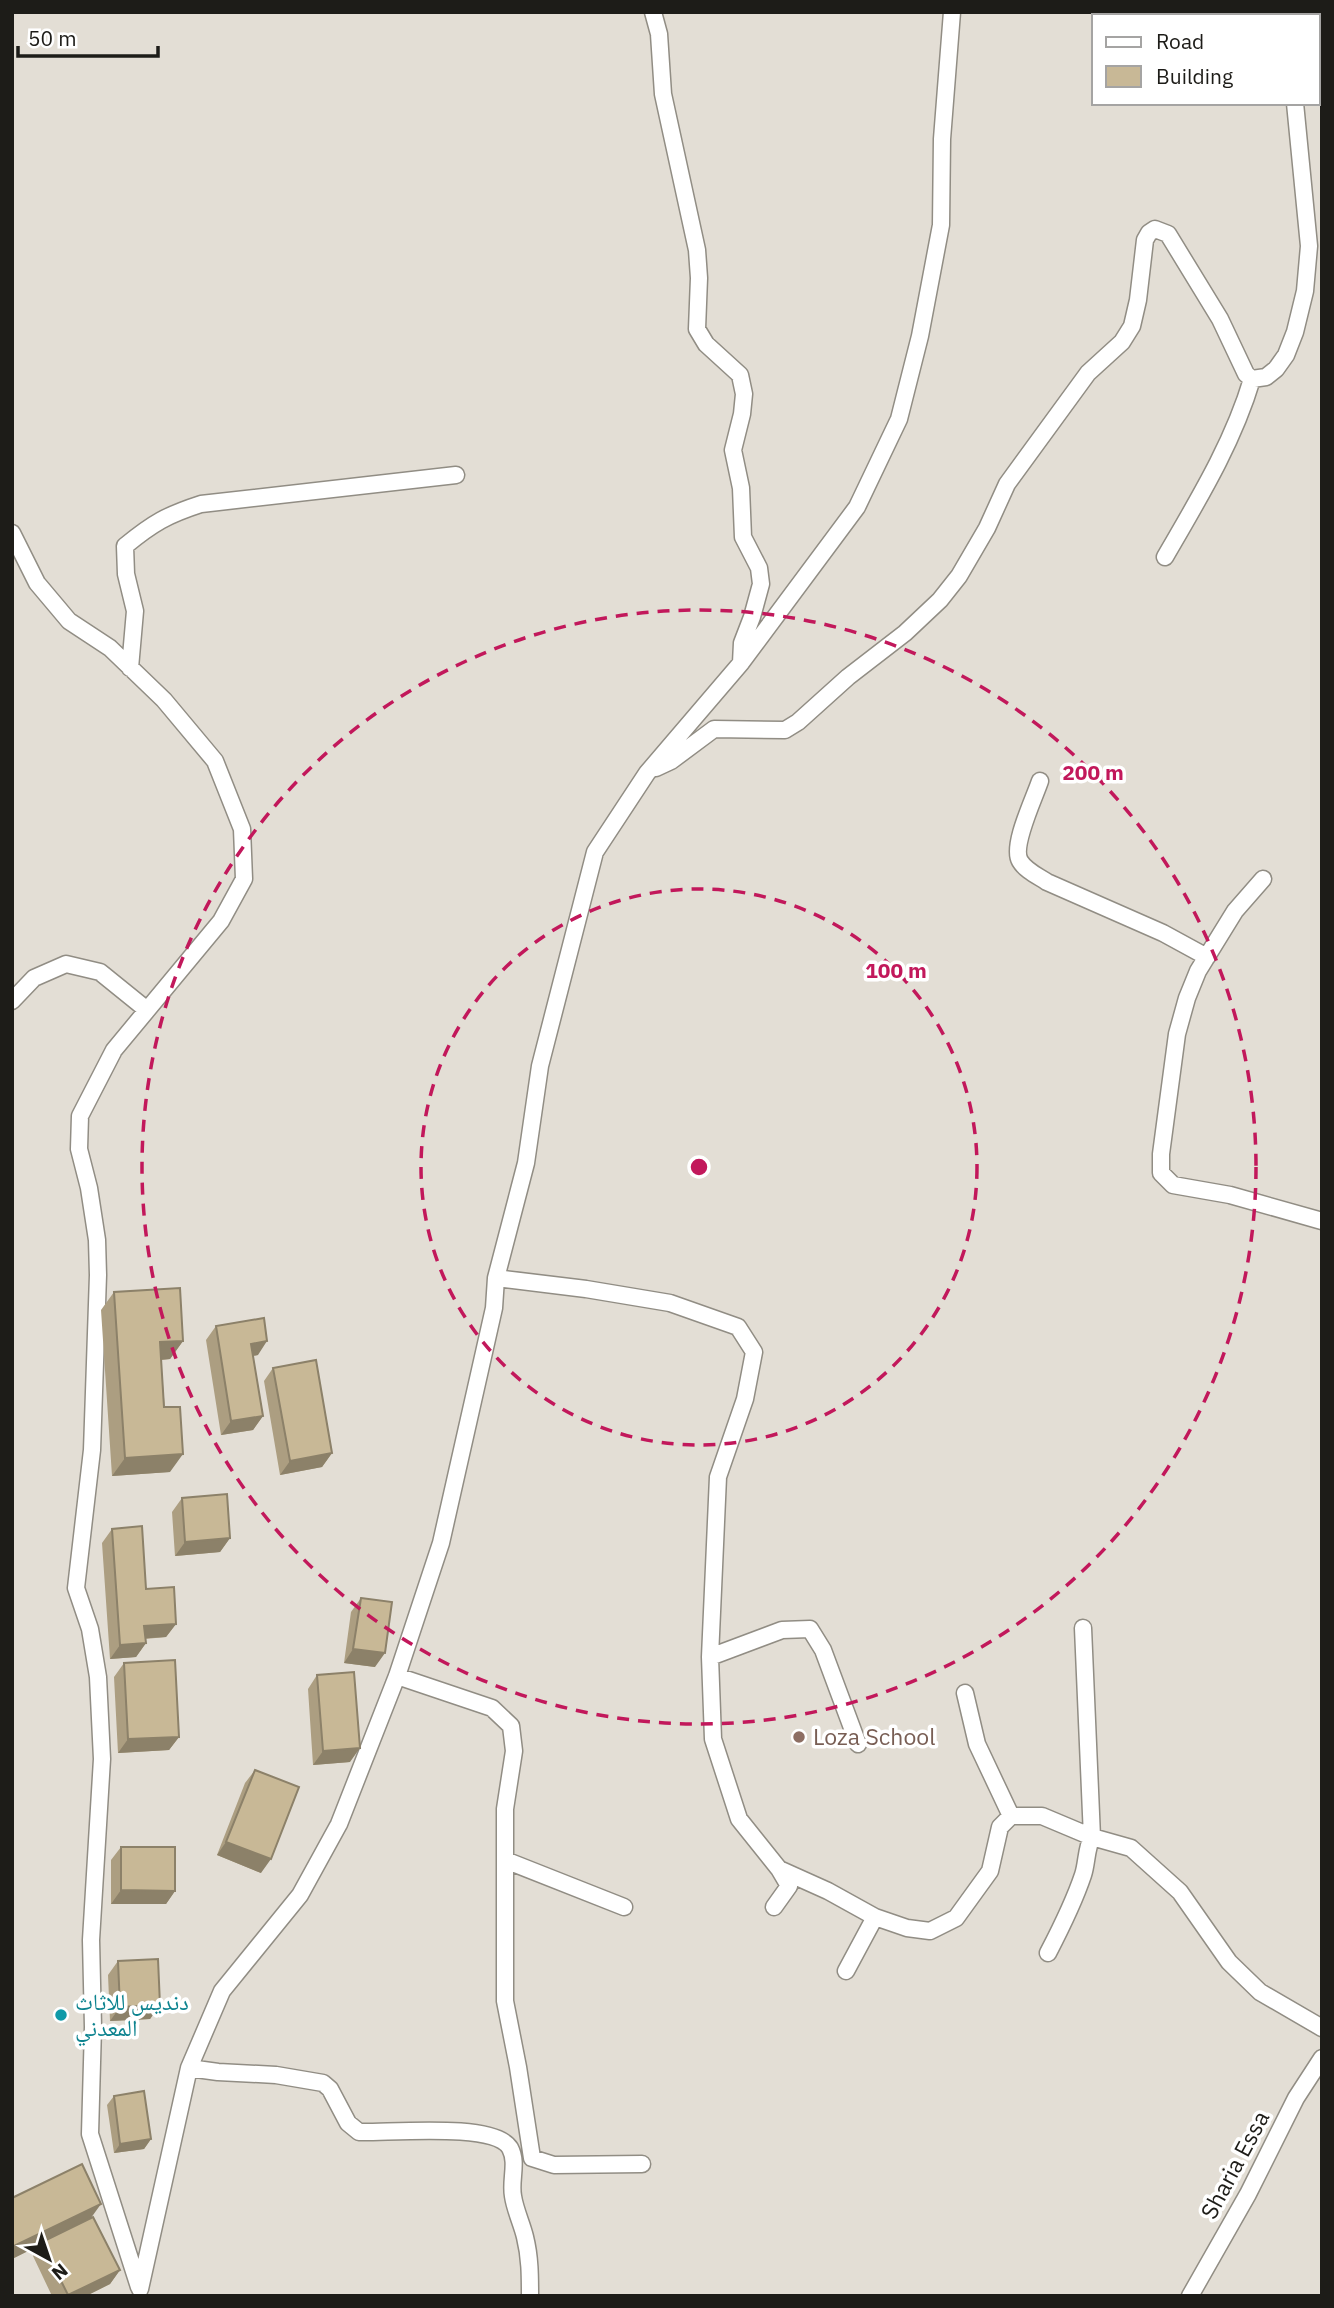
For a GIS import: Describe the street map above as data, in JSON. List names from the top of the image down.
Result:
{
  "streets": {
    "street": ["Sharia Essa"]
  },
  "places": ["Loza School", "دنديس للاثاث المعدني"],
  "legend": ["Road", "Building"],
  "scale_bar": "50 m",
  "north": "bottom right",
  "rings": ["200 m", "100 m"]
}
